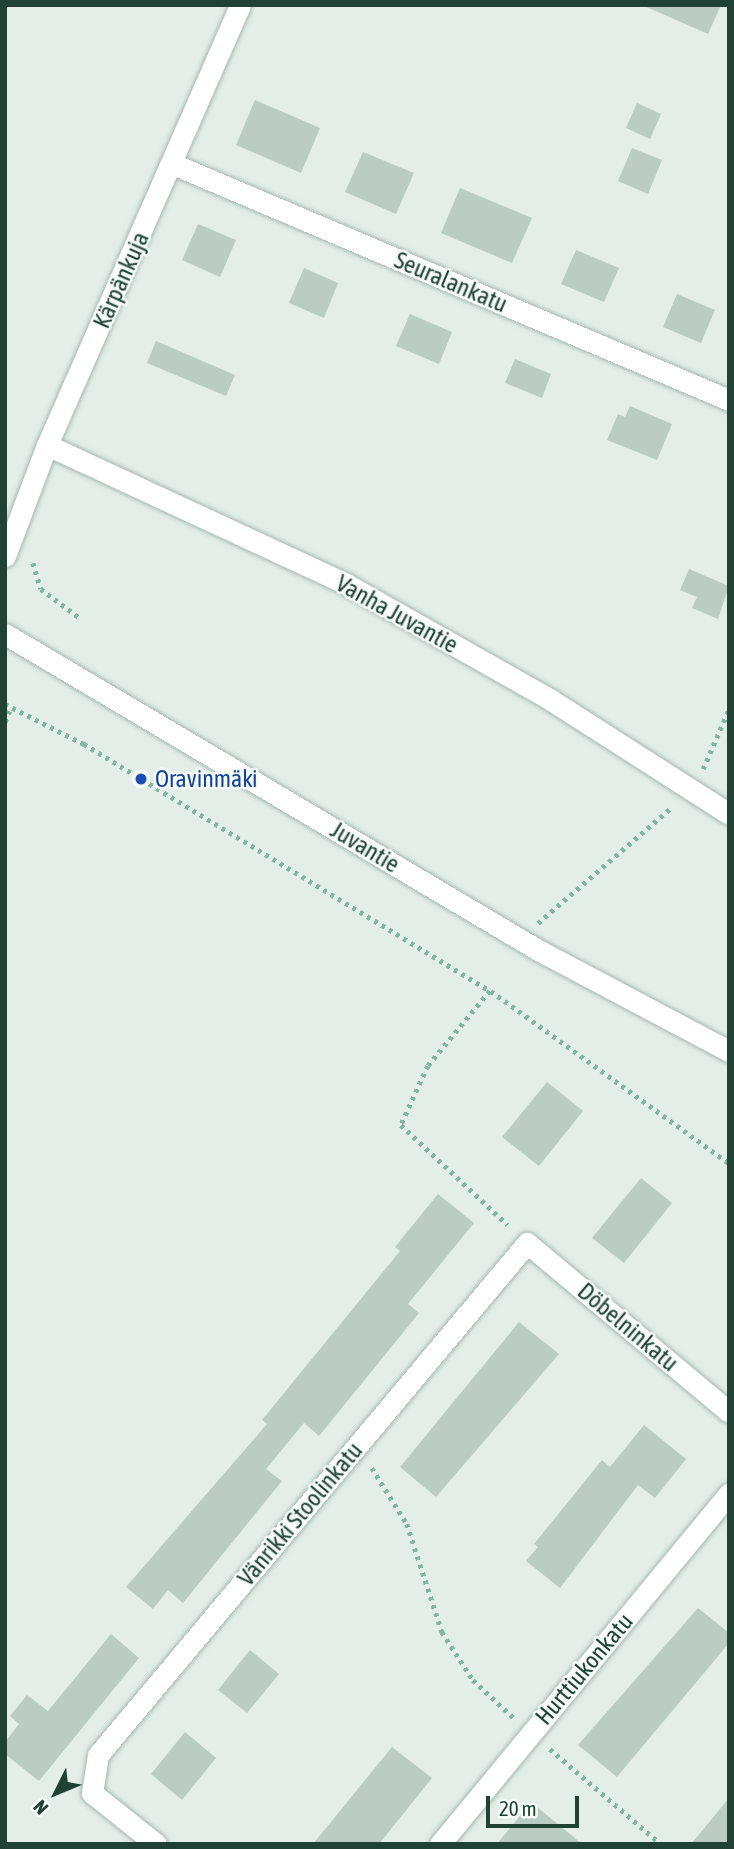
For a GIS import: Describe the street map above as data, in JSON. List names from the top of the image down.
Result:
{
  "streets": {
    "street": [
      "Kärpänkuja",
      "Seuralankatu",
      "Vanha Juvantie",
      "Juvantie",
      "Döbelninkatu",
      "Vänrikki Stoolinkatu",
      "Hurttiukonkatu"
    ]
  },
  "crossings": [
    ["Kärpänkuja", "Seuralankatu"],
    ["Kärpänkuja", "Vanha Juvantie"],
    ["Döbelninkatu", "Vänrikki Stoolinkatu"]
  ],
  "places": ["Oravinmäki"],
  "scale_bar": "20 m",
  "north": "bottom left"
}
